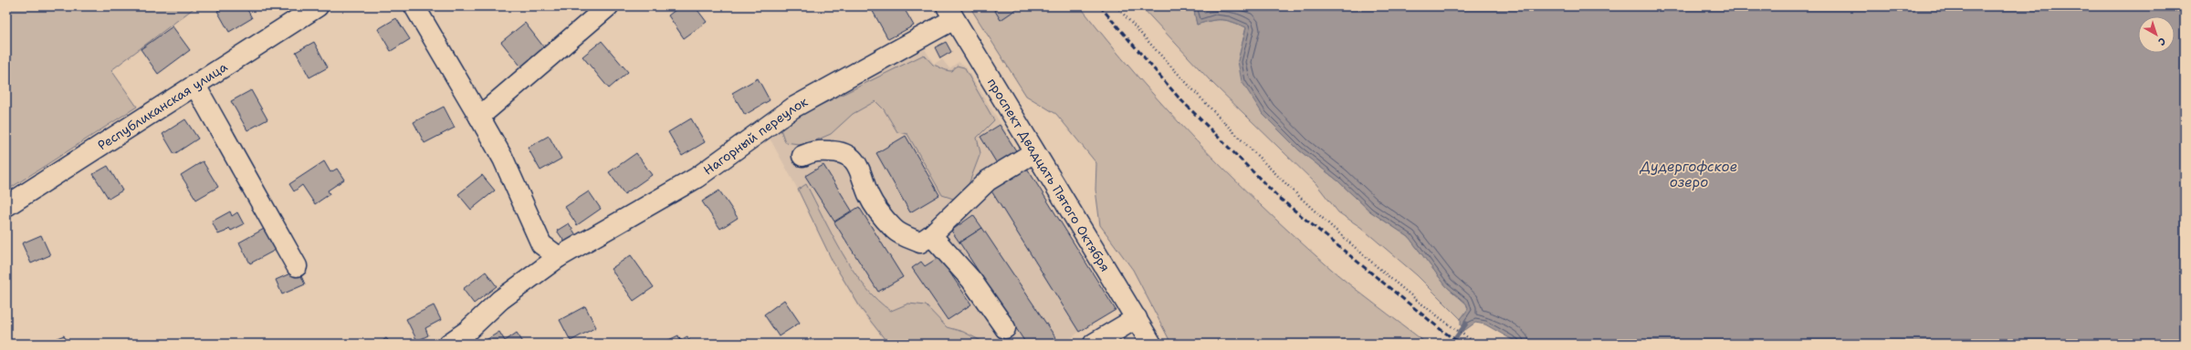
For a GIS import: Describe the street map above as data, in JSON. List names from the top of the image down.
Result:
{
  "streets": {
    "street": ["Республиканская улица", "Нагорный переулок", "проспект Двадцать Пятого Октября"]
  },
  "crossings": [
    ["Нагорный переулок", "проспект Двадцать Пятого Октября"]
  ],
  "water": ["Дудергофское озеро"],
  "north": "bottom right"
}
